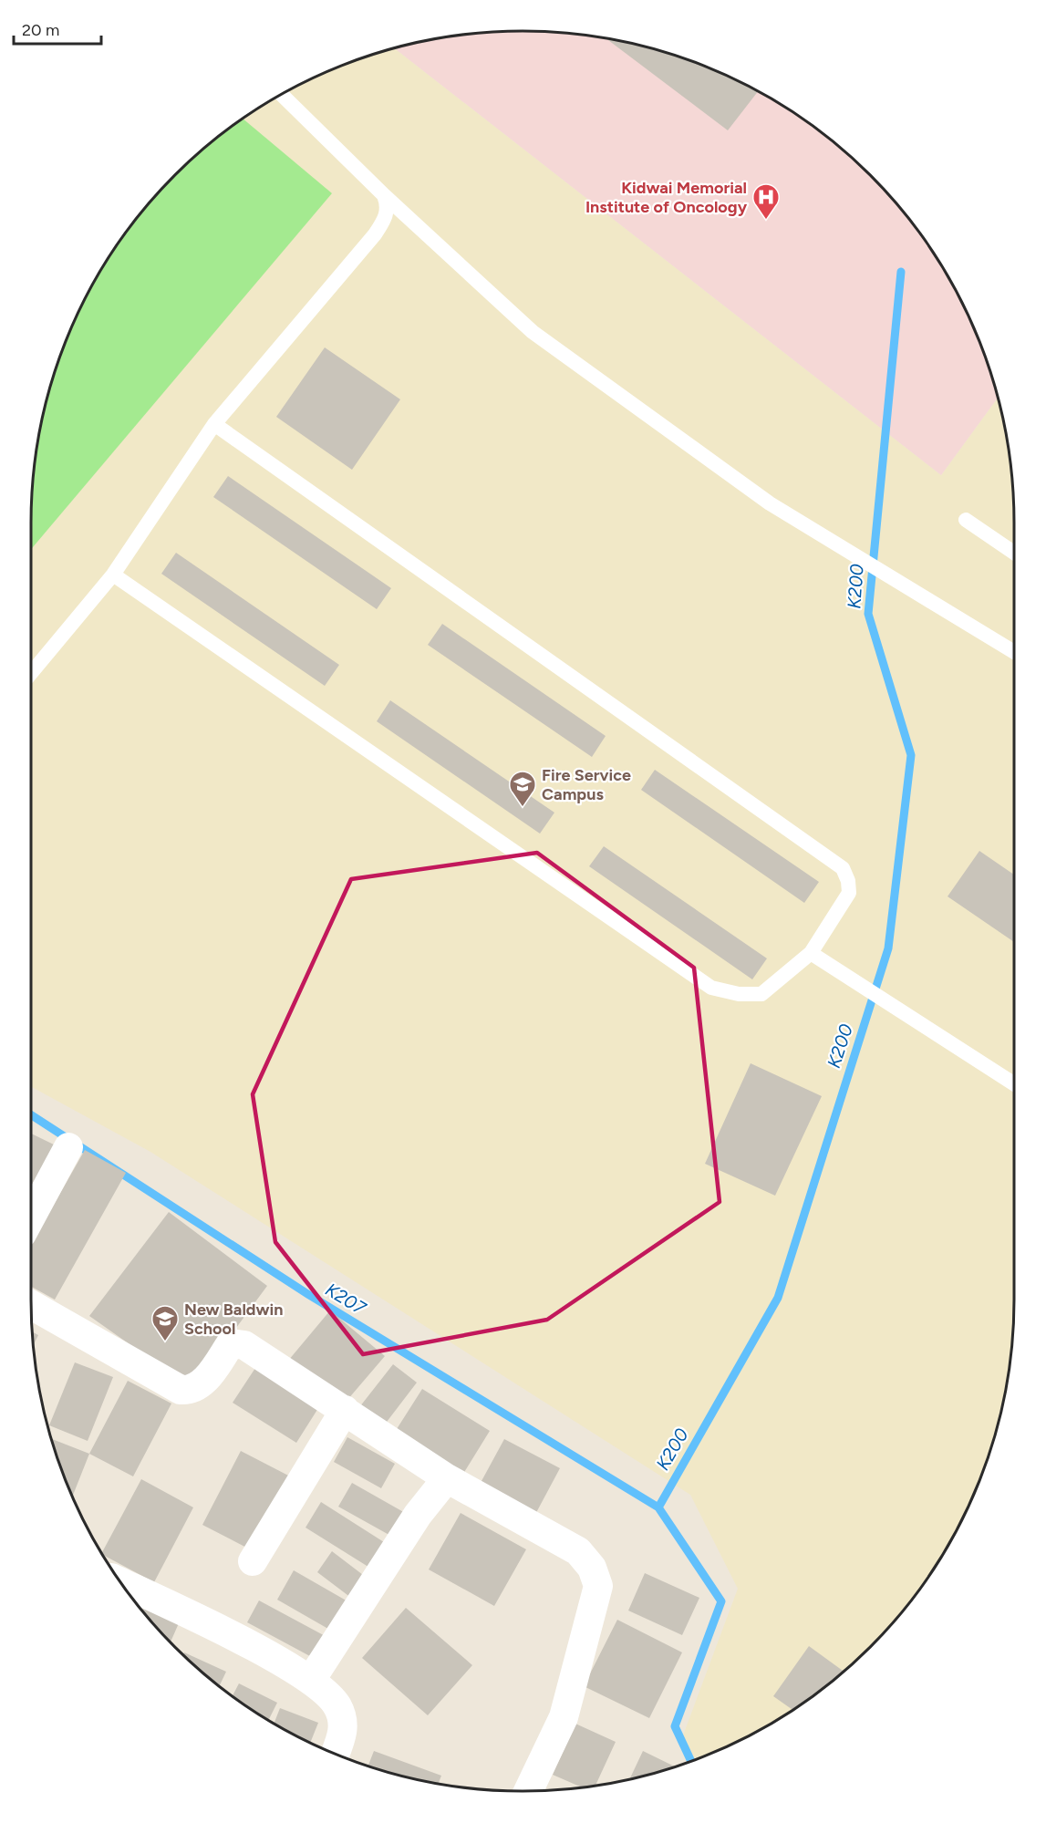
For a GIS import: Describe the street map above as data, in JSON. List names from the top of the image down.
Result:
{
  "water": ["K200", "K207"],
  "places": {
    "hospital": ["Kidwai Memorial Institute of Oncology"],
    "school or university": ["Fire Service Campus", "New Baldwin School"]
  },
  "scale_bar": "20 m"
}
